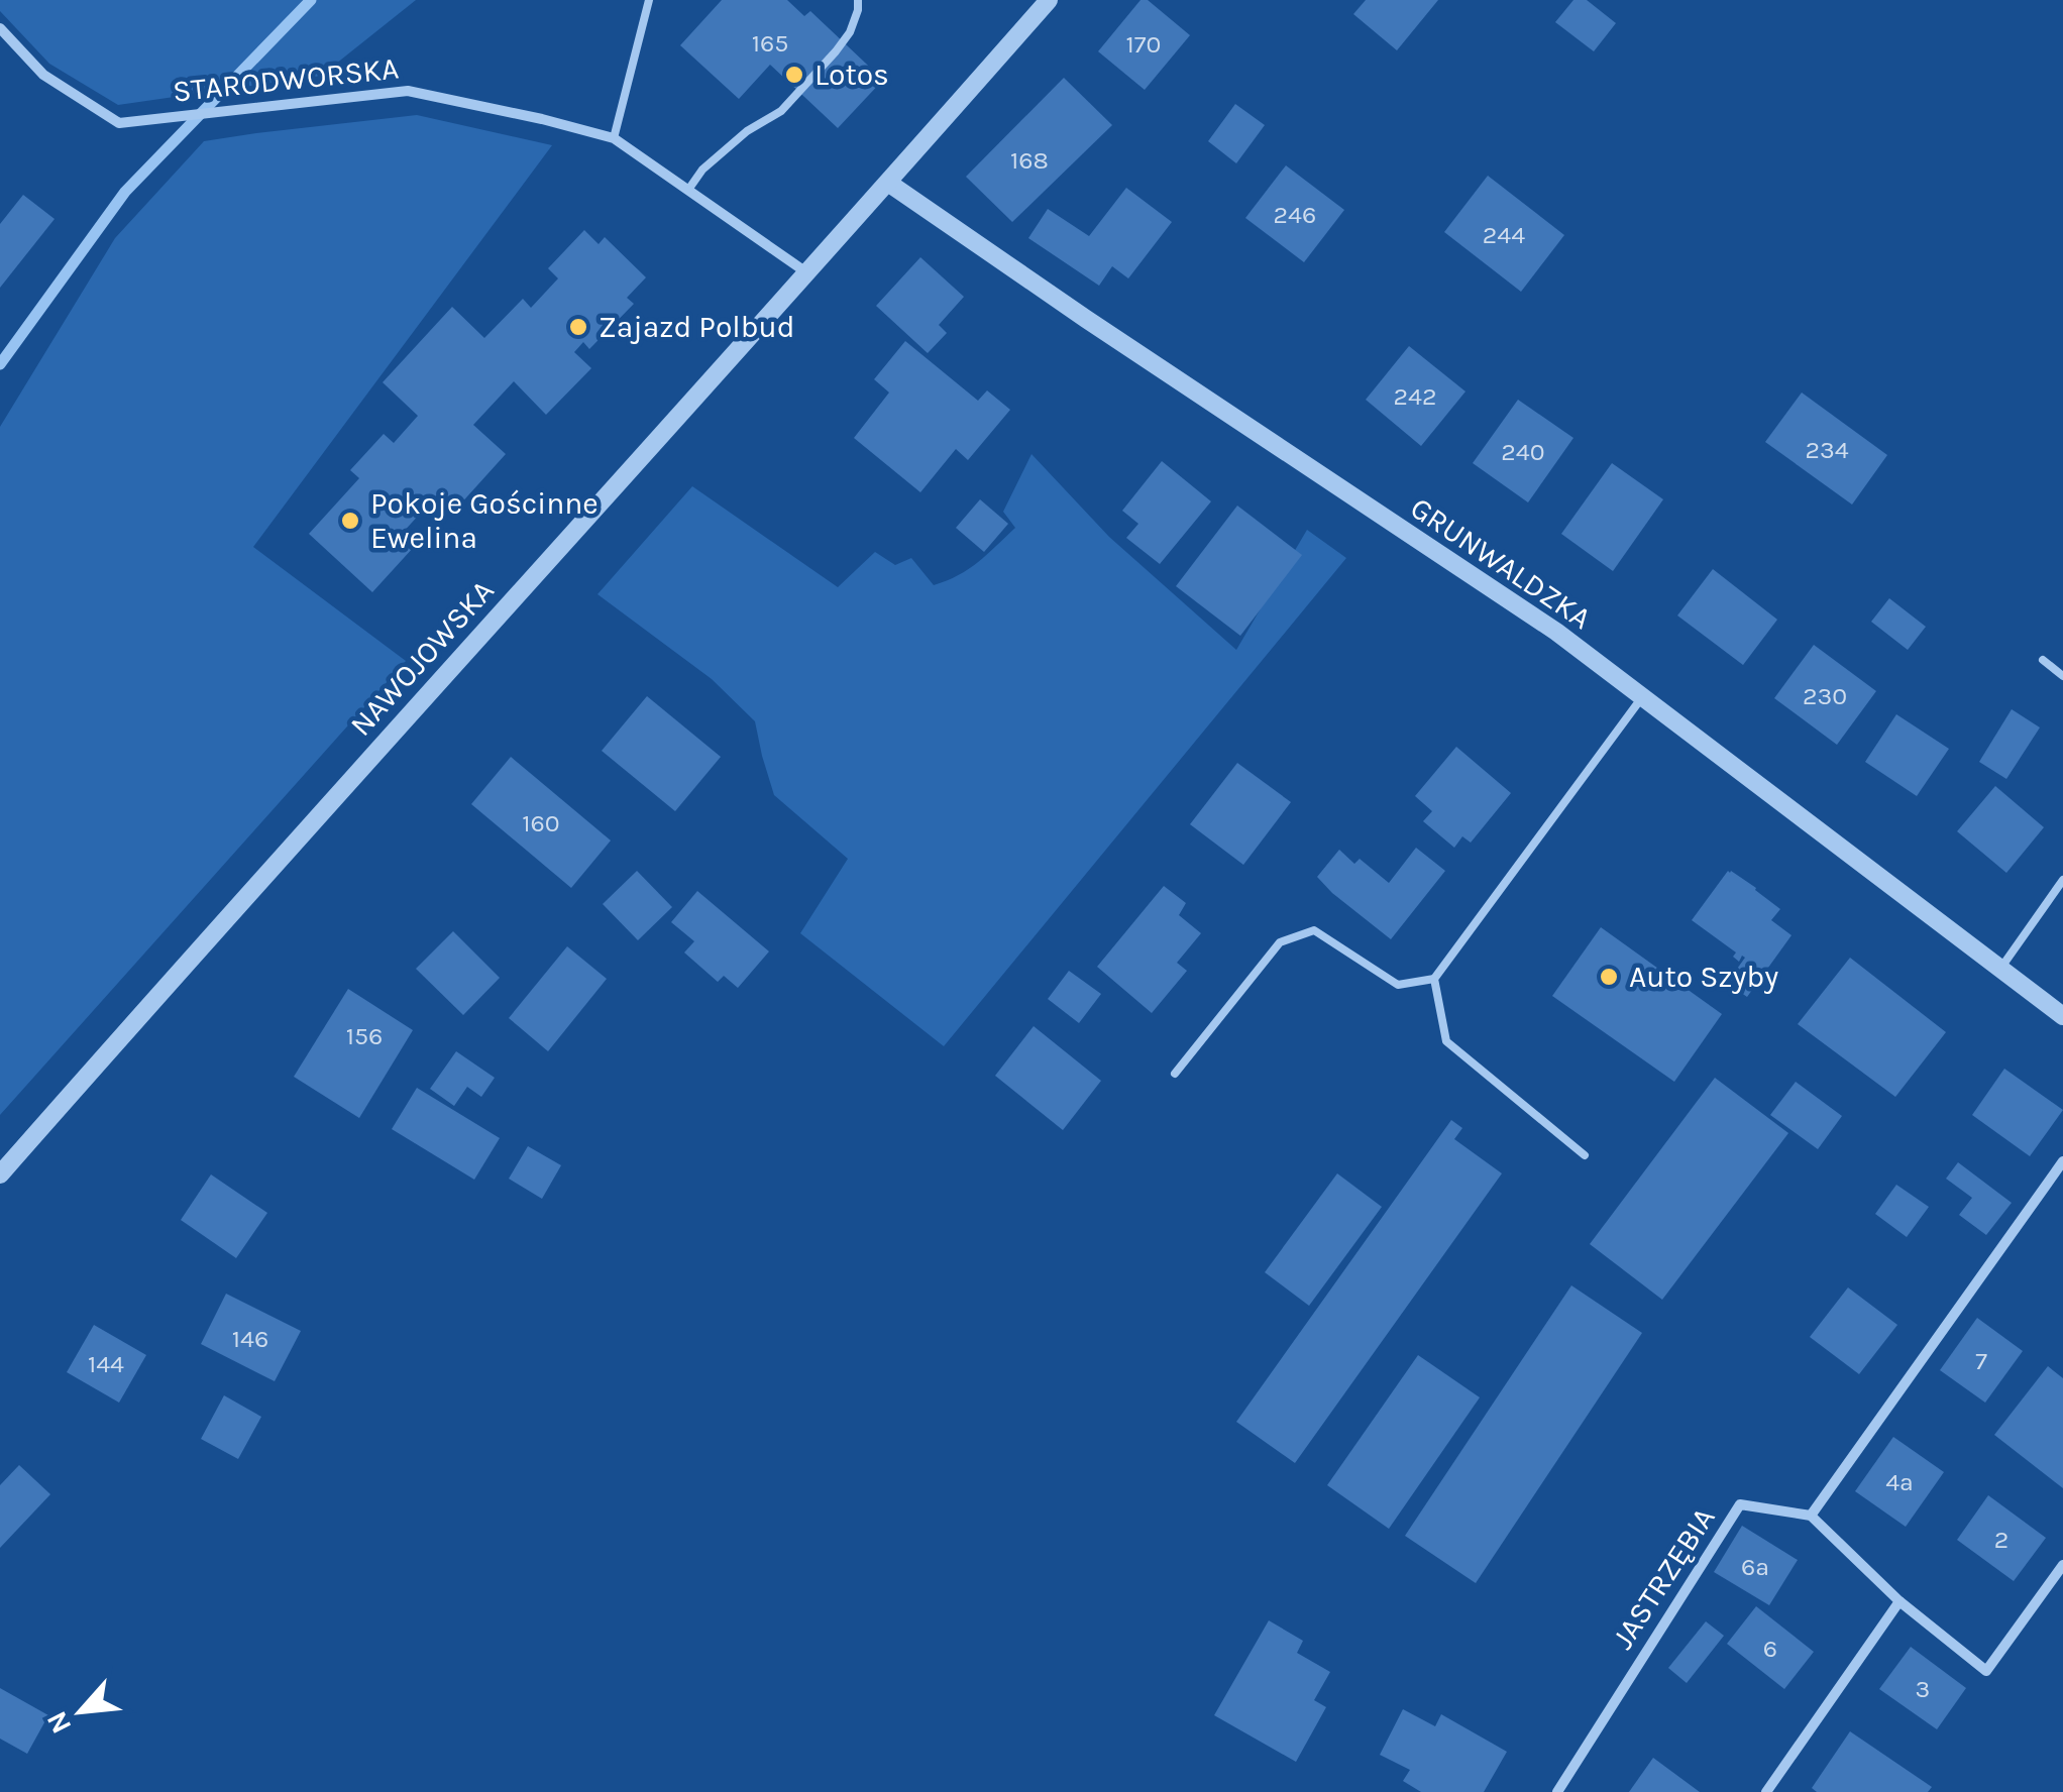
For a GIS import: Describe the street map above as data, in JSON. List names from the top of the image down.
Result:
{
  "streets": {
    "street": [
      "STARODWORSKA",
      "GRUNWALDZKA",
      "NAWOJOWSKA",
      "JASTRZĘBIA"
    ]
  },
  "crossings": [
    ["STARODWORSKA", "NAWOJOWSKA"],
    ["GRUNWALDZKA", "NAWOJOWSKA"]
  ],
  "places": [
    "Lotos",
    "Zajazd Polbud",
    "Pokoje Gościnne Ewelina",
    "Auto Szyby"
  ],
  "house_numbers": [
    "165",
    "170",
    "168",
    "246",
    "244",
    "242",
    "234",
    "240",
    "230",
    "160",
    "156",
    "146",
    "7",
    "144",
    "4a",
    "2",
    "6a",
    "6",
    "3"
  ],
  "north": "bottom left"
}
